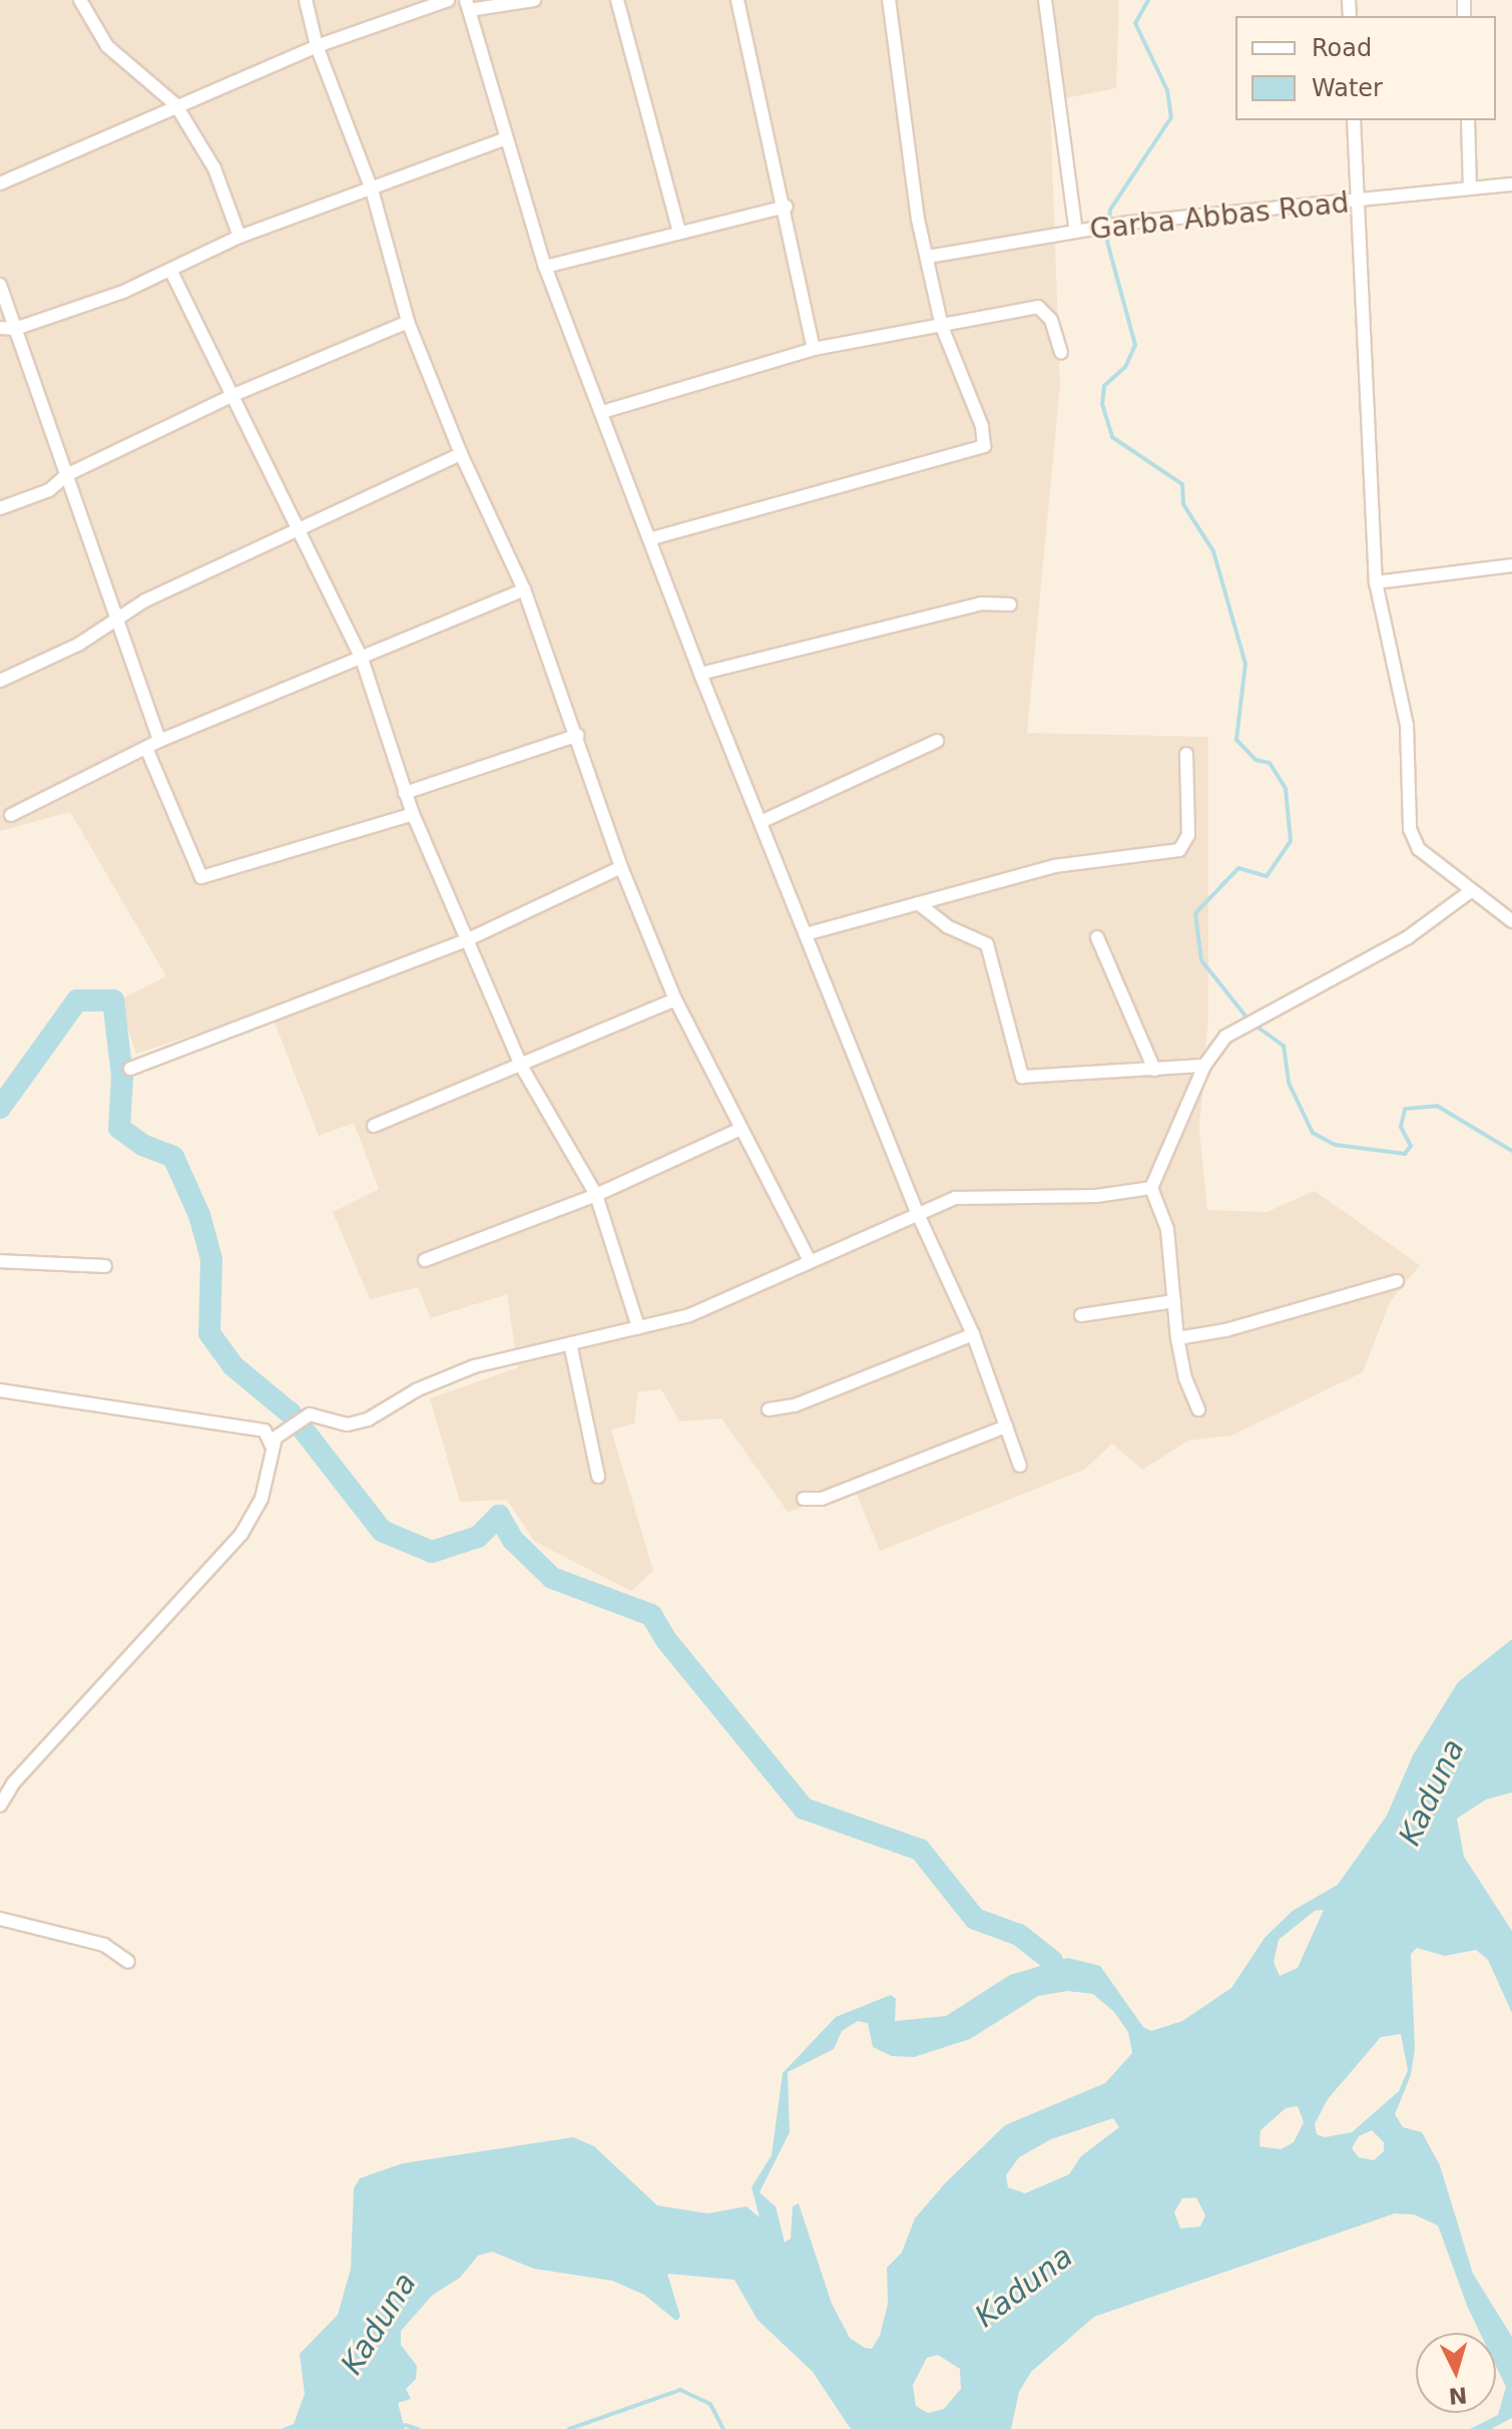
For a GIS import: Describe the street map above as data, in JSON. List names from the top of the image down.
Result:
{
  "streets": {
    "street": ["Garba Abbas Road"]
  },
  "water": ["Kaduna"],
  "legend": ["Road", "Water"],
  "north": "bottom"
}
